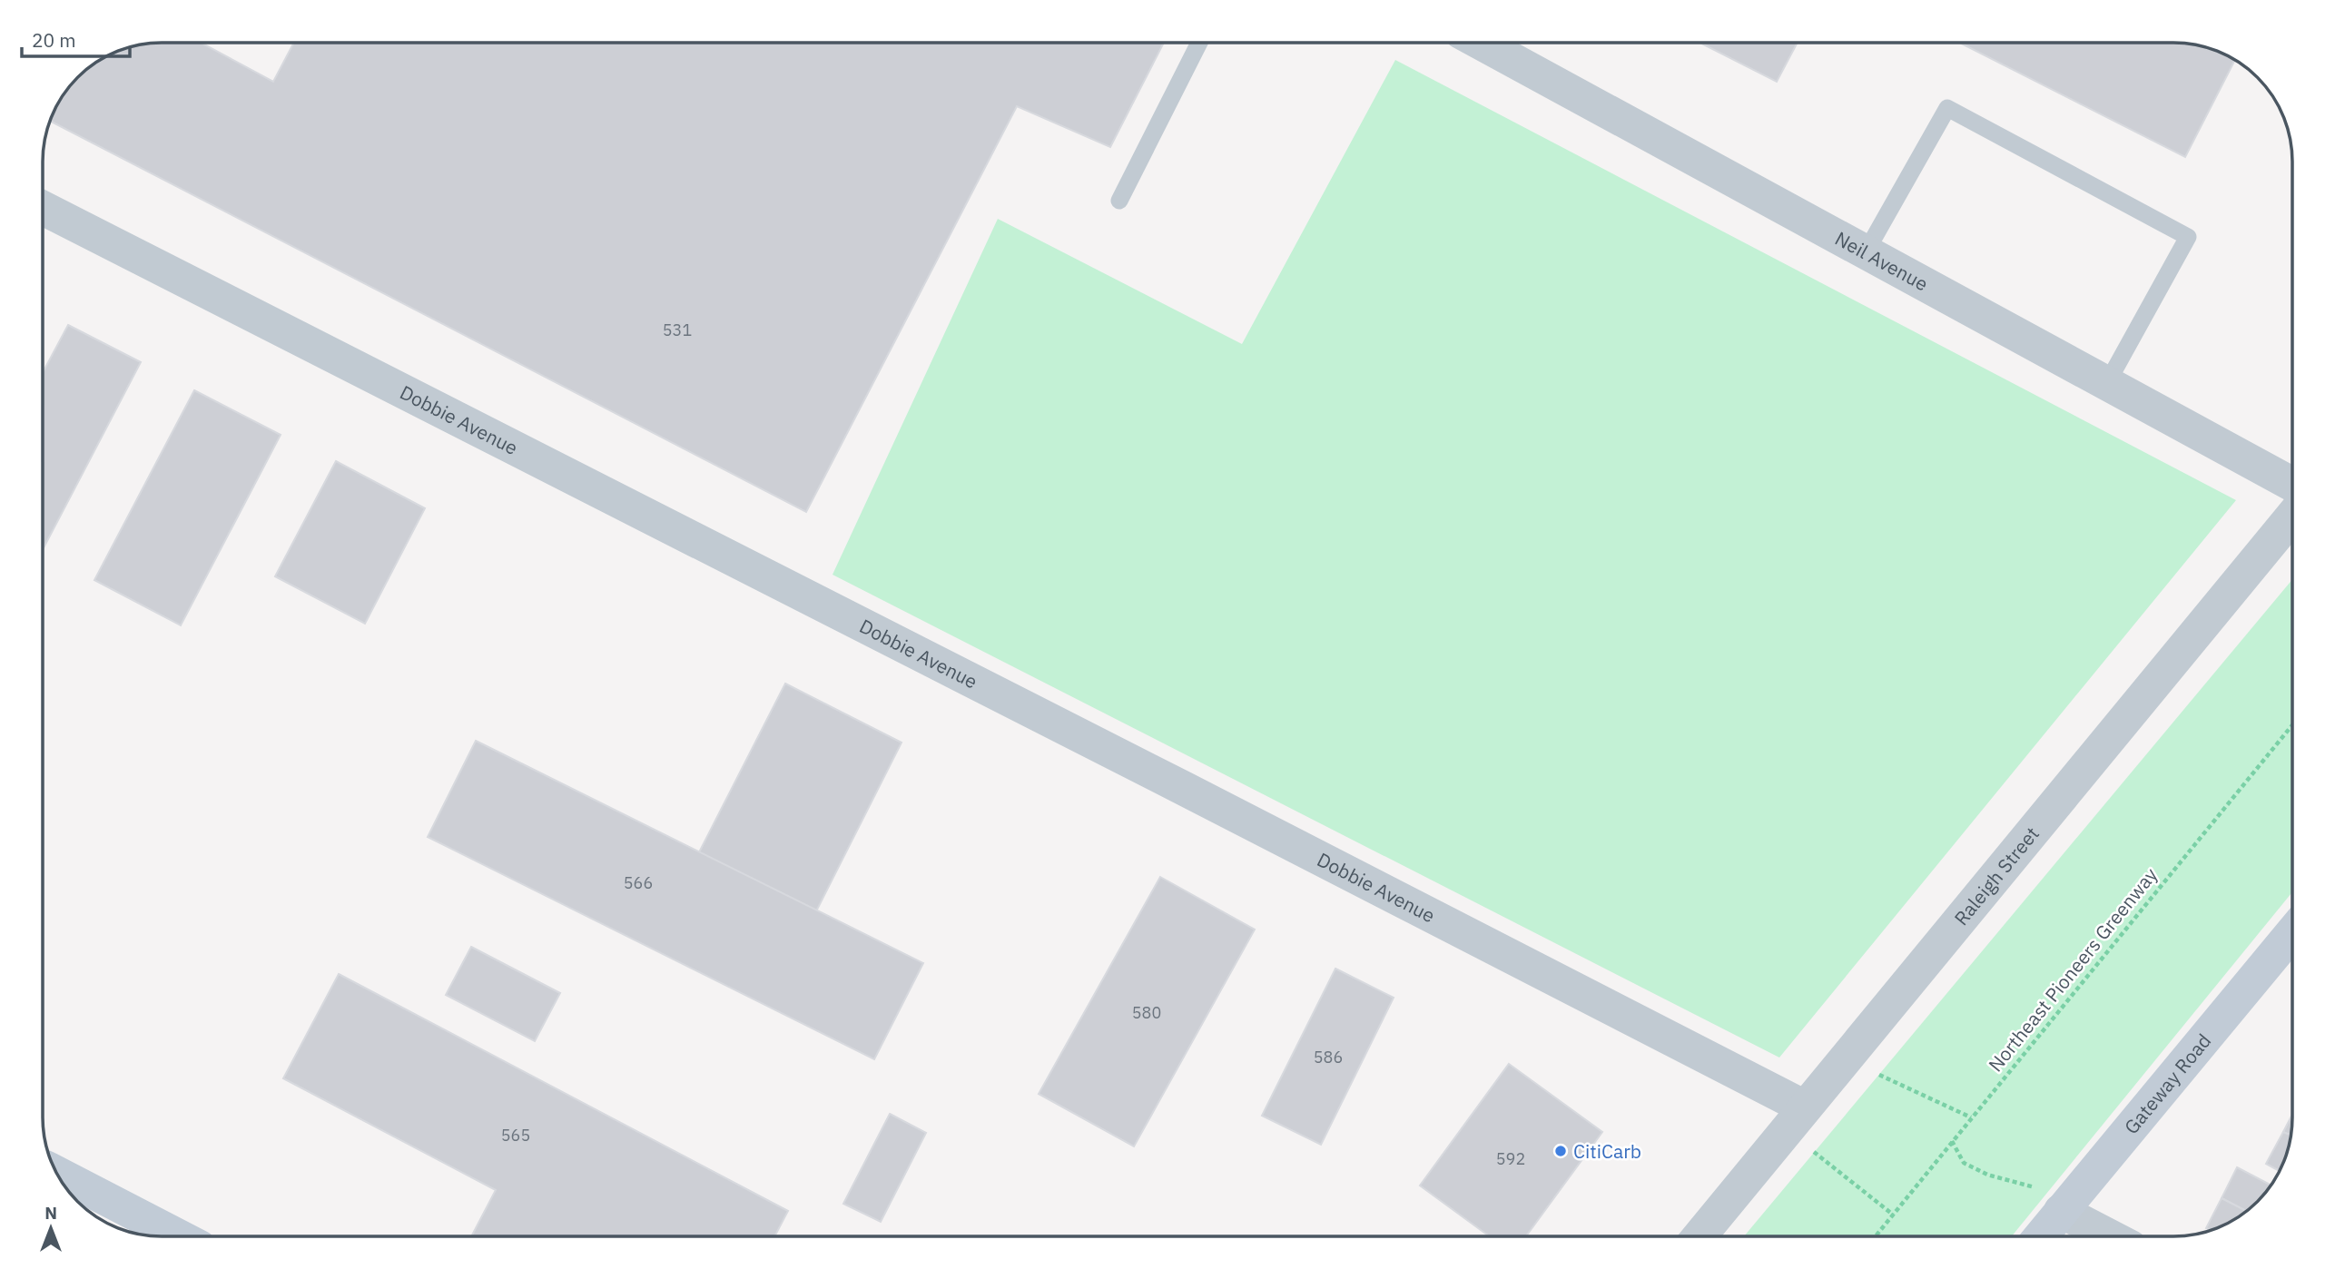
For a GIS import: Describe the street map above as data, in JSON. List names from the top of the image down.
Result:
{
  "streets": {
    "main road": ["Gateway Road"],
    "street": ["Neil Avenue", "Dobbie Avenue", "Raleigh Street"],
    "path": ["Northeast Pioneers Greenway"]
  },
  "crossings": [
    ["Dobbie Avenue", "Raleigh Street"]
  ],
  "places": ["CitiCarb"],
  "house_numbers": [
    "531",
    "566",
    "580",
    "586",
    "565",
    "592"
  ],
  "scale_bar": "20 m",
  "north": "top"
}
